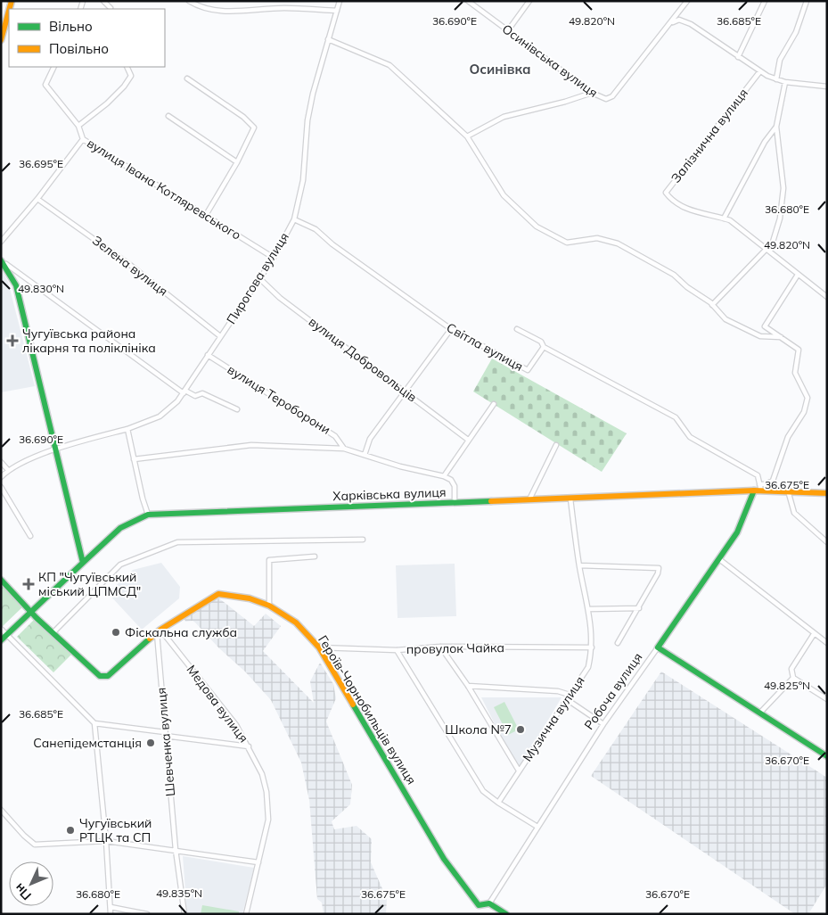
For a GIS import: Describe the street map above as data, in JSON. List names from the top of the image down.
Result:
{
  "streets": {
    "street": [
      "Осинівська вулиця",
      "Залізнична вулиця",
      "вулиця Івана Котляревського",
      "Зелена вулиця",
      "Пирогова вулиця",
      "Світла вулиця",
      "вулиця Добровольців",
      "вулиця Тероборони",
      "Харківська вулиця",
      "провулок Чайка",
      "Робоча вулиця",
      "Медова вулиця",
      "Героїв-Чорнобильців вулиця",
      "Музична вулиця",
      "Шевченка вулиця"
    ]
  },
  "crossings": [
    ["вулиця Івана Котляревського", "Пирогова вулиця"],
    ["Зелена вулиця", "Пирогова вулиця"],
    ["Пирогова вулиця", "Світла вулиця"],
    ["Пирогова вулиця", "вулиця Добровольців"],
    ["Пирогова вулиця", "вулиця Тероборони"],
    ["Харківська вулиця", "Робоча вулиця"],
    ["Харківська вулиця", "Музична вулиця"],
    ["провулок Чайка", "Героїв-Чорнобильців вулиця"],
    ["провулок Чайка", "Музична вулиця"],
    ["Робоча вулиця", "Героїв-Чорнобильців вулиця"],
    ["Медова вулиця", "Героїв-Чорнобильців вулиця"],
    ["Медова вулиця", "Шевченка вулиця"],
    ["Героїв-Чорнобильців вулиця", "Шевченка вулиця"]
  ],
  "districts": ["Осинівка"],
  "places": {
    "health": ["Чугуївська района лікарня та поліклініка", "КП \"Чугуївський міський ЦПМСД\""],
    "other": [
      "Фіскальна служба",
      "Школа №7",
      "Санепідемстанція",
      "Чугуївський РТЦК та СП"
    ]
  },
  "legend": ["Вільно", "Повільно"],
  "north": "bottom left",
  "coordinates": [
    "36.690°E",
    "36.685°E",
    "49.820°N",
    "36.695°E",
    "36.680°E",
    "49.830°N",
    "36.675°E",
    "49.825°N",
    "36.670°E",
    "49.835°N"
  ]
}
